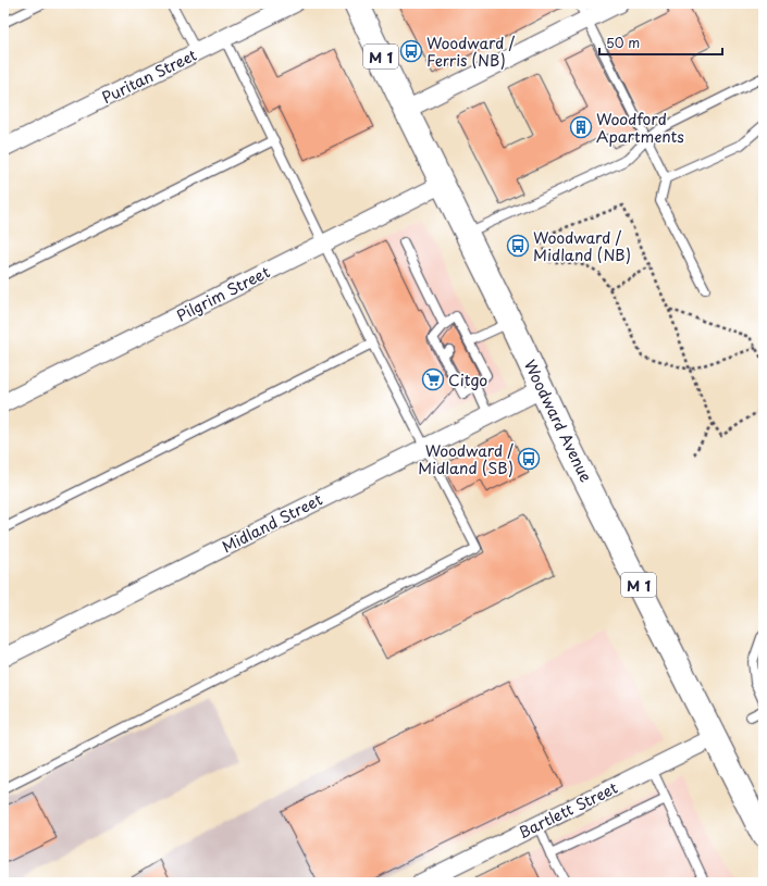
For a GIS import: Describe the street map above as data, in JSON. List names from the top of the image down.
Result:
{
  "streets": {
    "main road": ["M 1", "Woodward Avenue"],
    "street": [
      "Puritan Street",
      "Pilgrim Street",
      "Midland Street",
      "Bartlett Street"
    ]
  },
  "crossings": [
    ["Pilgrim Street", "Woodward Avenue"],
    ["Woodward Avenue", "Midland Street"],
    ["Woodward Avenue", "Bartlett Street"]
  ],
  "places": {
    "bus stop": ["Woodward / Ferris (NB)", "Woodward / Midland (NB)", "Woodward / Midland (SB)"],
    "building": ["Woodford Apartments"],
    "supermarket": ["Citgo"]
  },
  "scale_bar": "50 m"
}
